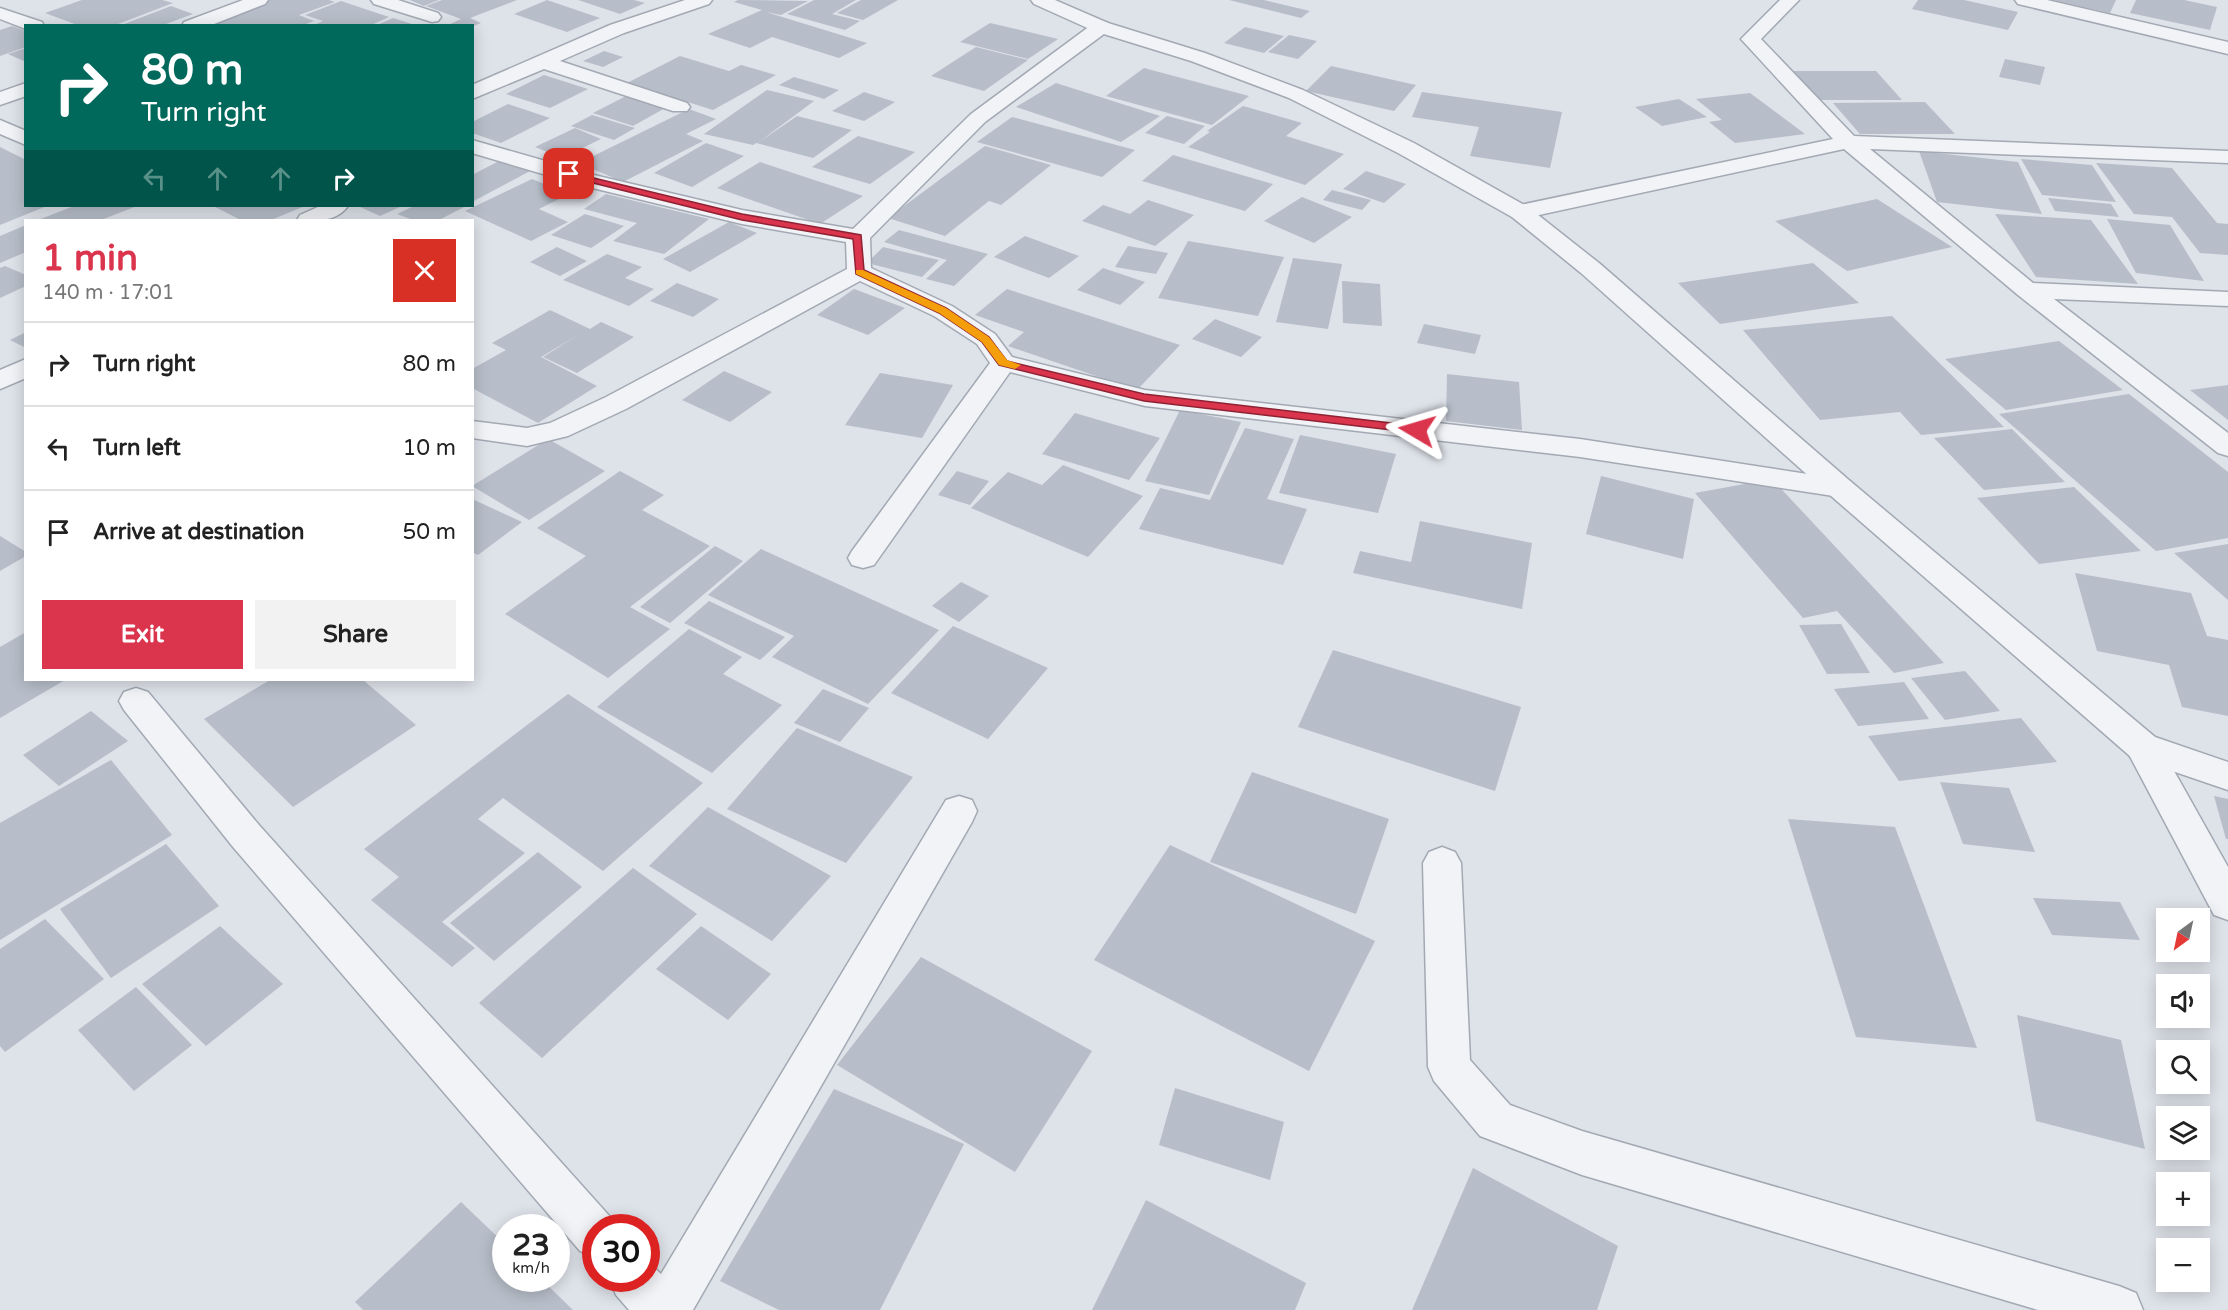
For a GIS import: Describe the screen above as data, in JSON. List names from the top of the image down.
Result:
{
  "north": "bottom left",
  "page": {
    "turn": ["80 m", "Turn right"],
    "heading": ["1 min", "140 m · 17:01"],
    "list": [
      {
        "name": "Turn right",
        "value": "80 m"
      },
      {
        "name": "Turn left",
        "value": "10 m"
      },
      {
        "name": "Arrive at destination",
        "value": "50 m"
      }
    ],
    "buttons": ["Exit", "Share"],
    "map_buttons": ["+", "−"],
    "speed": "23 km/h",
    "limit": "30"
  }
}
